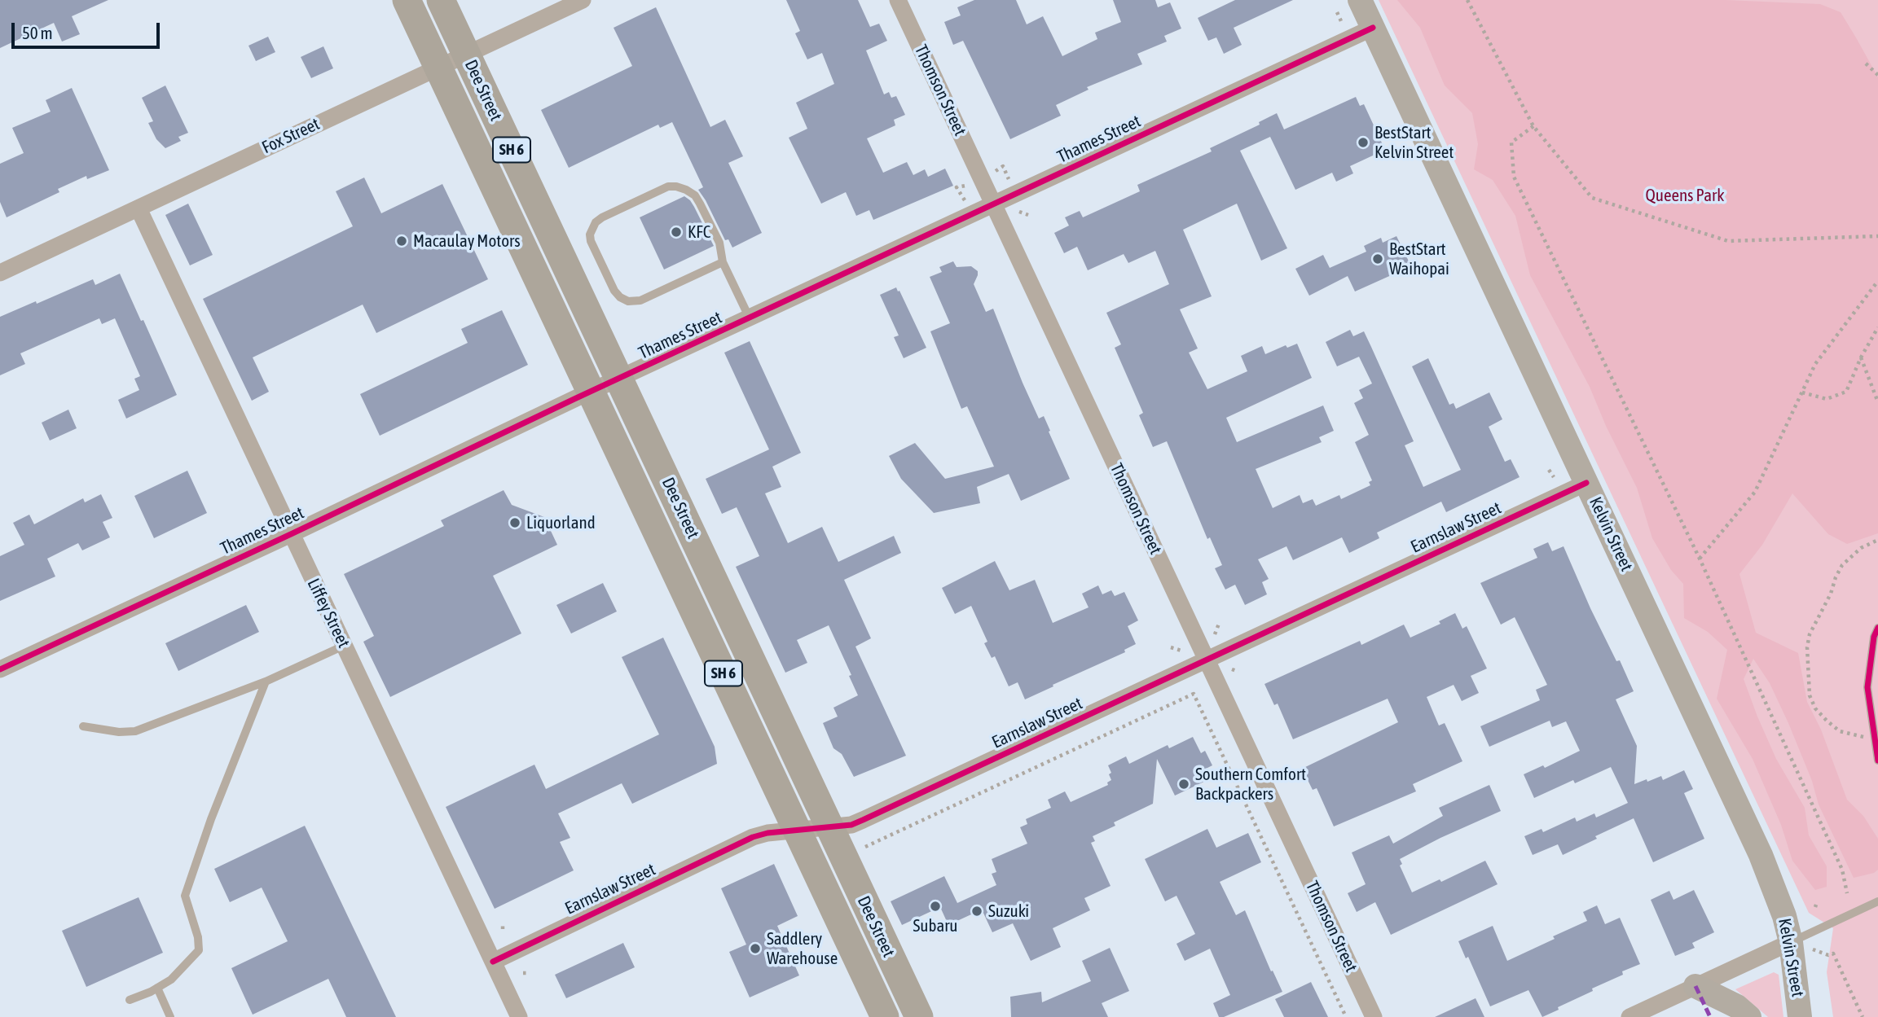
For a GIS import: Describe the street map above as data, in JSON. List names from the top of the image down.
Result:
{
  "streets": {
    "main road": ["Dee Street", "SH 6", "Kelvin Street"],
    "street": [
      "Thomson Street",
      "Fox Street",
      "Thames Street",
      "Earnslaw Street",
      "Liffey Street"
    ]
  },
  "crossings": [
    ["Dee Street", "Fox Street"],
    ["Dee Street", "Thames Street"],
    ["Dee Street", "Earnslaw Street"],
    ["Thomson Street", "Thames Street"],
    ["Thomson Street", "Earnslaw Street"],
    ["Fox Street", "Liffey Street"],
    ["Thames Street", "Kelvin Street"],
    ["Thames Street", "Liffey Street"],
    ["Earnslaw Street", "Kelvin Street"],
    ["Earnslaw Street", "Liffey Street"]
  ],
  "parks": ["Queens Park"],
  "places": [
    "BestStart Kelvin Street",
    "KFC",
    "Macaulay Motors",
    "BestStart Waihopai",
    "Liquorland",
    "Southern Comfort Backpackers",
    "Subaru",
    "Suzuki",
    "Saddlery Warehouse"
  ],
  "scale_bar": "50 m"
}
